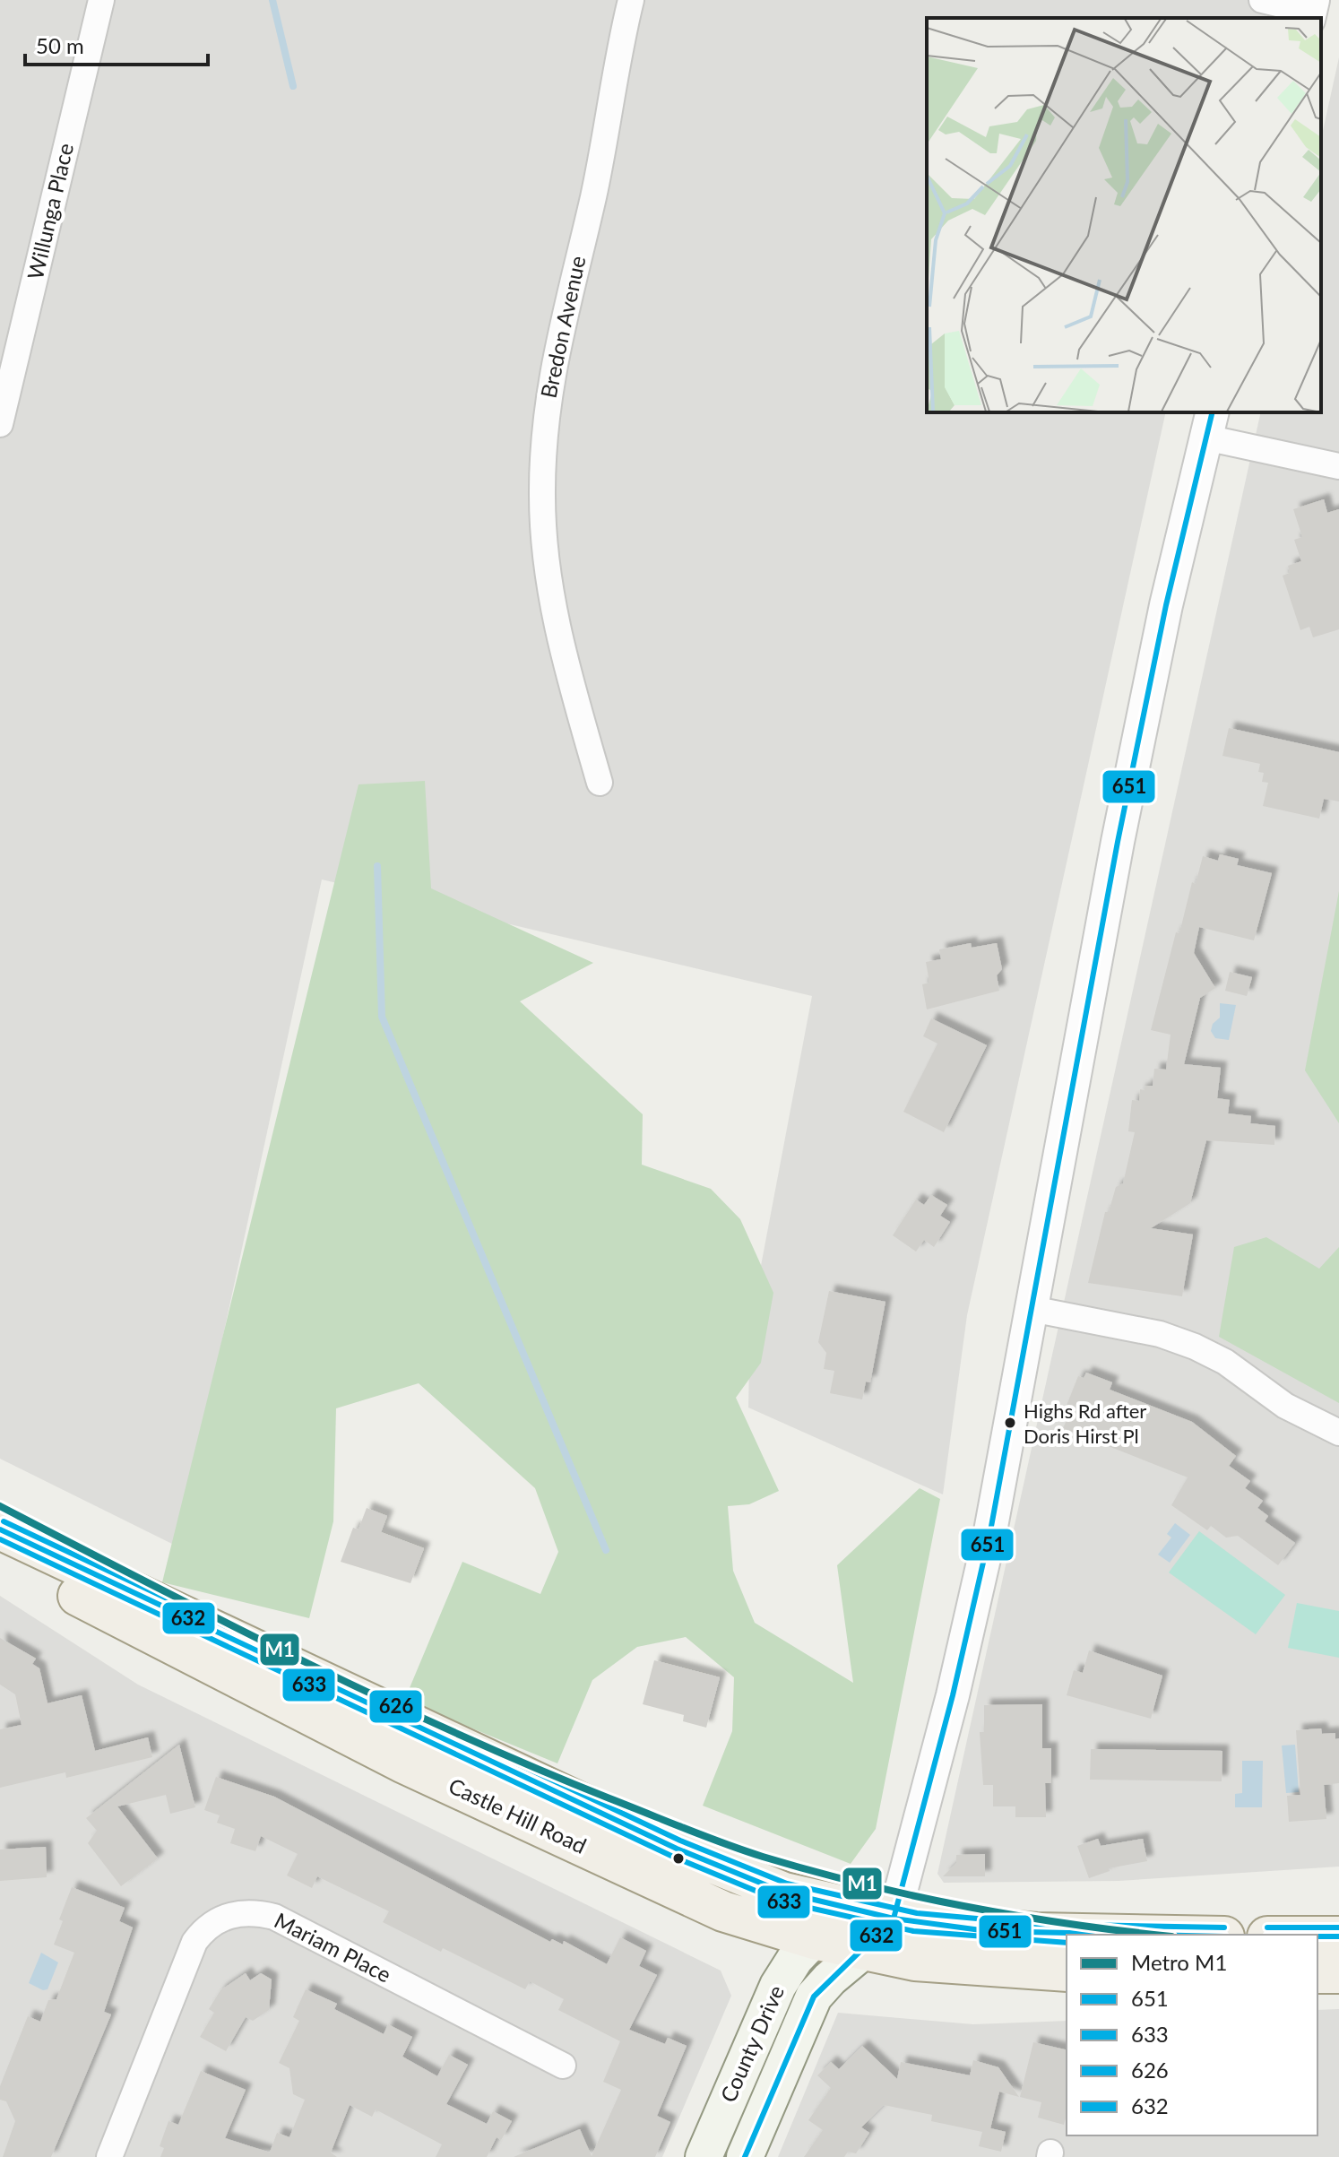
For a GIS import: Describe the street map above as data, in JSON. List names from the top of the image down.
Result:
{
  "streets": {
    "main road": ["Castle Hill Road", "County Drive"],
    "street": ["Willunga Place", "Bredon Avenue", "Mariam Place"]
  },
  "crossings": [
    ["Castle Hill Road", "County Drive"]
  ],
  "places": ["Highs Rd after Doris Hirst Pl"],
  "lines": [
    "transit line 651",
    "metro line M1",
    "transit line 626",
    "transit line 632",
    "transit line 633"
  ],
  "legend": [
    "Metro M1",
    "651",
    "633",
    "626",
    "632"
  ],
  "scale_bar": "50 m"
}
